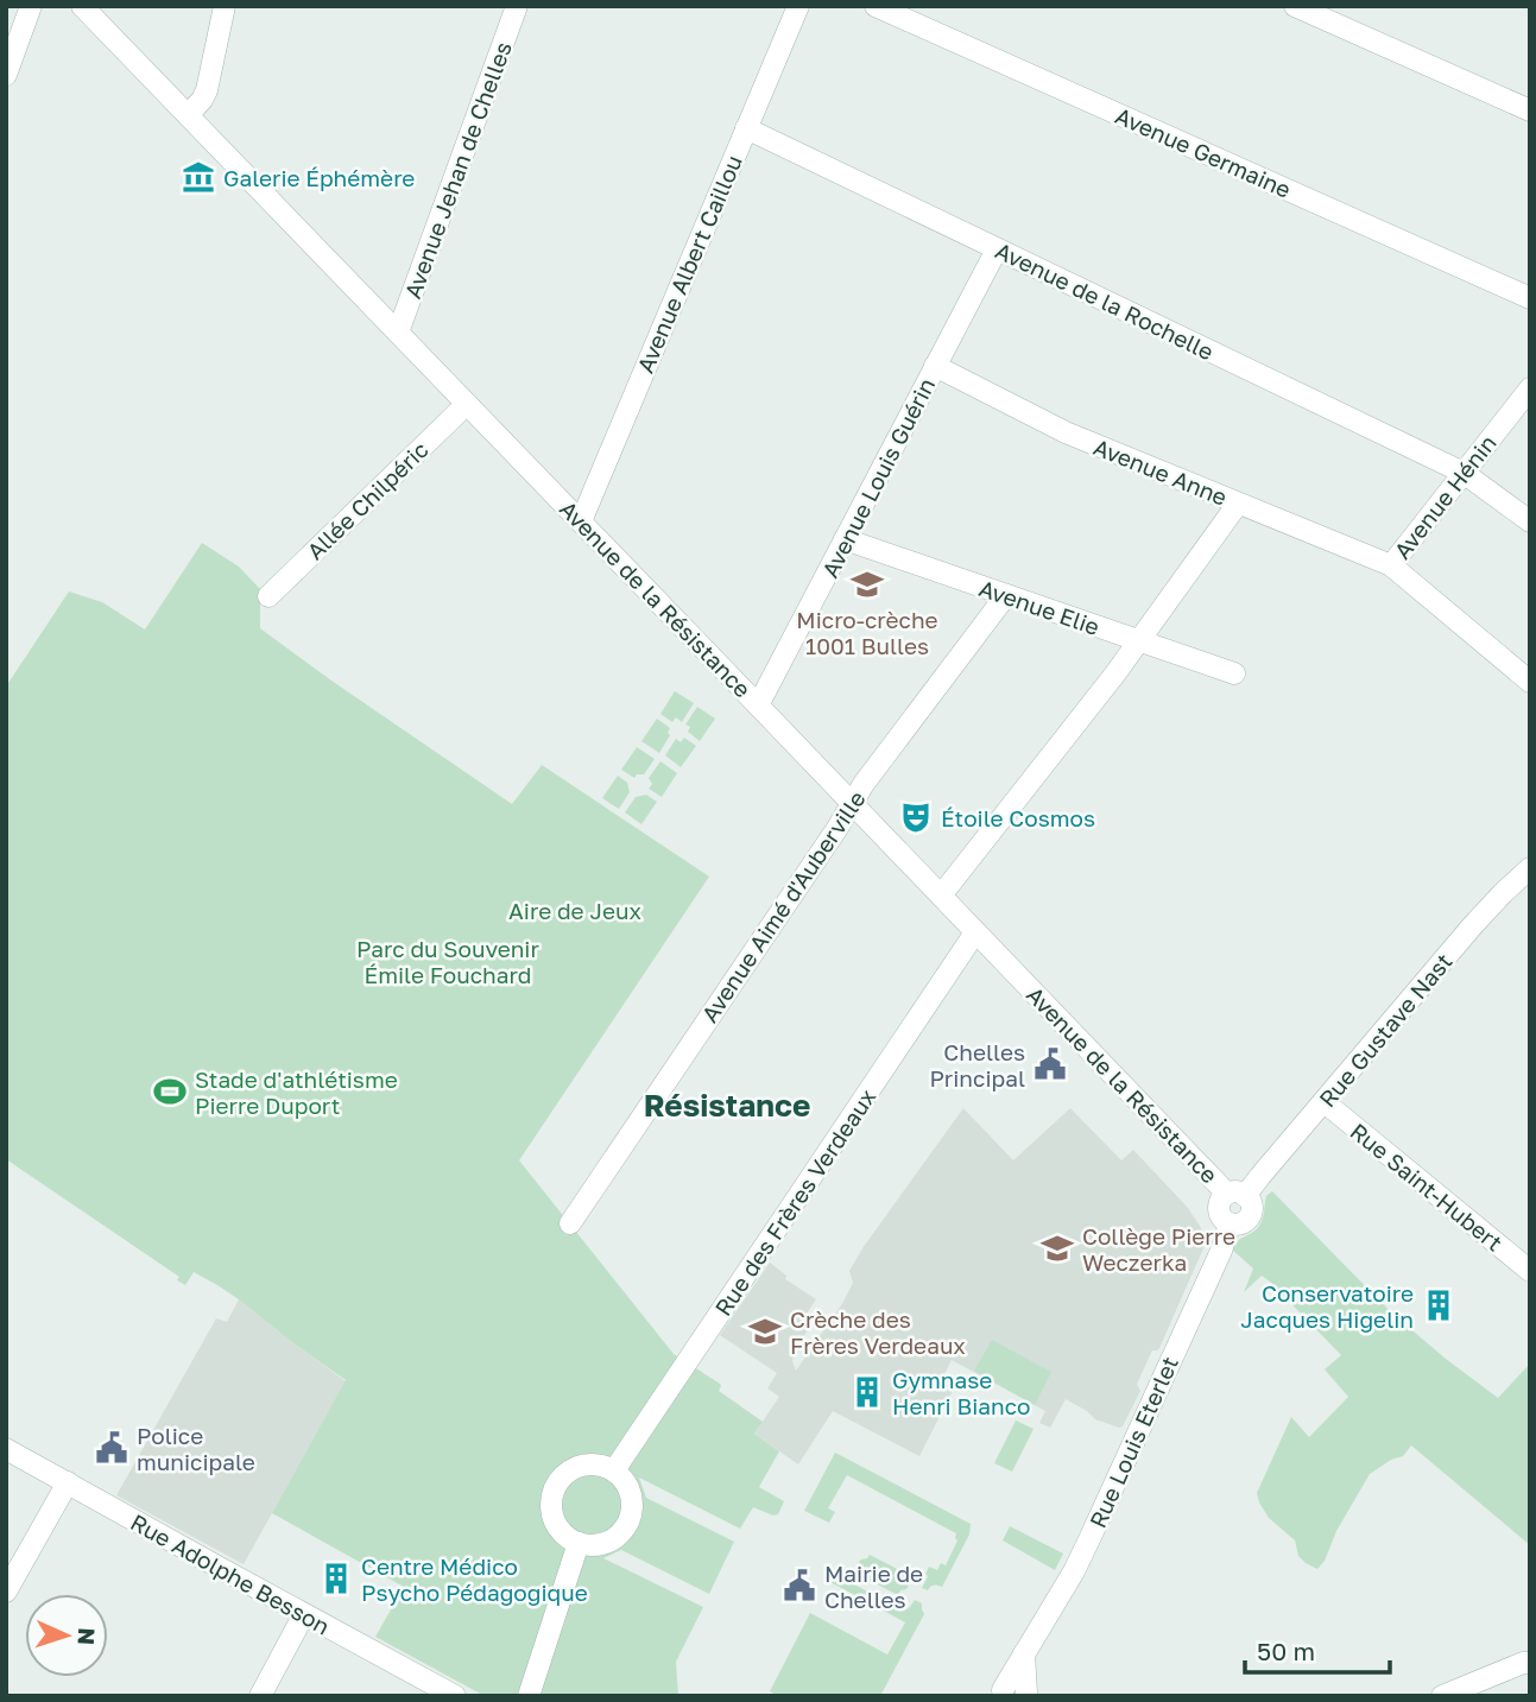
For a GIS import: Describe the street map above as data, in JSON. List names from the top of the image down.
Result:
{
  "streets": {
    "street": [
      "Avenue Germaine",
      "Avenue Jehan de Chelles",
      "Avenue Albert Caillou",
      "Avenue de la Rochelle",
      "Avenue Anne",
      "Avenue Louis Guérin",
      "Avenue Hénin",
      "Allée Chilpéric",
      "Avenue de la Résistance",
      "Avenue Elie",
      "Avenue Aimé d'Auberville",
      "Rue Gustave Nast",
      "Rue Saint-Hubert",
      "Rue des Frères Verdeaux",
      "Rue Louis Eterlet",
      "Rue Adolphe Besson"
    ]
  },
  "crossings": [
    ["Avenue Jehan de Chelles", "Avenue de la Résistance"],
    ["Avenue Albert Caillou", "Avenue de la Rochelle"],
    ["Avenue Albert Caillou", "Avenue de la Résistance"],
    ["Avenue de la Rochelle", "Avenue Louis Guérin"],
    ["Avenue de la Rochelle", "Avenue Hénin"],
    ["Avenue Anne", "Avenue Louis Guérin"],
    ["Avenue Anne", "Avenue Hénin"],
    ["Avenue Louis Guérin", "Avenue de la Résistance"],
    ["Avenue Louis Guérin", "Avenue Elie"],
    ["Allée Chilpéric", "Avenue de la Résistance"],
    ["Avenue de la Résistance", "Avenue Aimé d'Auberville"],
    ["Avenue de la Résistance", "Rue Gustave Nast"],
    ["Avenue de la Résistance", "Rue des Frères Verdeaux"],
    ["Avenue de la Résistance", "Rue Louis Eterlet"],
    ["Avenue Elie", "Avenue Aimé d'Auberville"],
    ["Rue Gustave Nast", "Rue Saint-Hubert"],
    ["Rue Gustave Nast", "Rue Louis Eterlet"]
  ],
  "districts": ["Résistance"],
  "parks": ["Aire de Jeux", "Parc du Souvenir Émile Fouchard"],
  "places": {
    "museum": ["Galerie Éphémère"],
    "school or university": ["Micro-crèche 1001 Bulles", "Collège Pierre Weczerka", "Crèche des Frères Verdeaux"],
    "theatre": ["Étoile Cosmos"],
    "public building": ["Chelles Principal", "Police municipale", "Mairie de Chelles"],
    "sports": ["Stade d'athlétisme Pierre Duport"],
    "building": ["Conservatoire Jacques Higelin", "Gymnase Henri Bianco", "Centre Médico Psycho Pédagogique"]
  },
  "scale_bar": "50 m",
  "north": "right"
}
